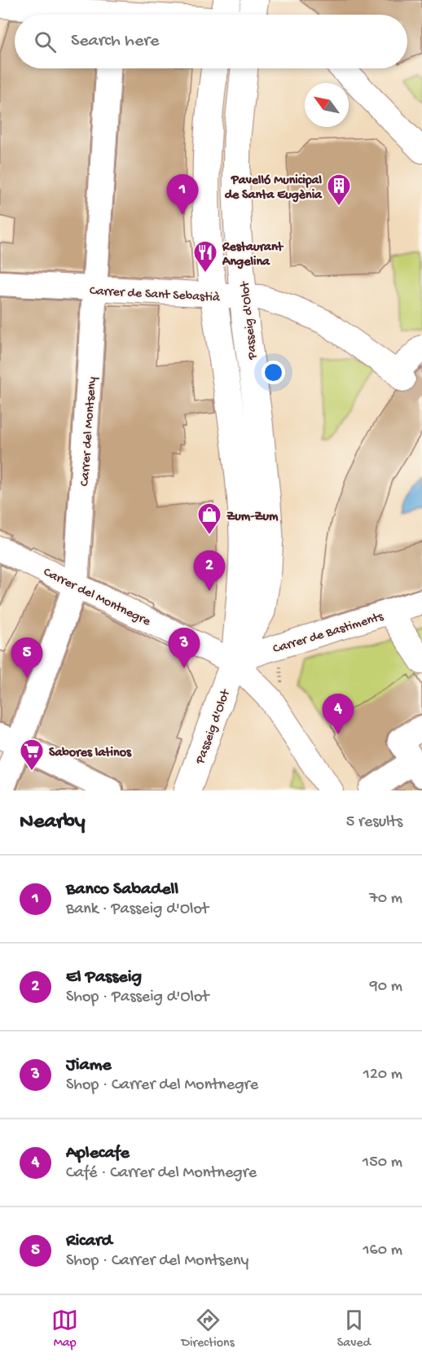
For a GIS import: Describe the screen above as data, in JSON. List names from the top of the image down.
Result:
{
  "streets": {
    "main road": ["Passeig d'Olot"],
    "street": [
      "Carrer de Sant Sebastià",
      "Carrer del Montseny",
      "Carrer del Montnegre",
      "Carrer de Bastiments"
    ]
  },
  "crossings": [
    ["Carrer de Sant Sebastià", "Passeig d'Olot"],
    ["Carrer de Sant Sebastià", "Carrer del Montseny"],
    ["Passeig d'Olot", "Carrer del Montnegre"],
    ["Passeig d'Olot", "Carrer de Bastiments"],
    ["Carrer del Montseny", "Carrer del Montnegre"],
    ["Carrer del Montnegre", "Carrer de Bastiments"]
  ],
  "places": {
    "building": ["Pavelló Municipal de Santa Eugènia"],
    "restaurant": ["Restaurant Angelina"],
    "shop": ["Zum-Zum"],
    "supermarket": ["Sabores latinos"]
  },
  "north": "top left",
  "page": {
    "search": "Search here",
    "pins": [
      "1",
      "2",
      "3",
      "5",
      "4"
    ],
    "heading": ["Nearby", "5 results"],
    "list": [
      {
        "mark": "1",
        "name": "Banco Sabadell",
        "note": "Bank · Passeig d'Olot",
        "value": "70 m"
      },
      {
        "mark": "2",
        "name": "El Passeig",
        "note": "Shop · Passeig d'Olot",
        "value": "90 m"
      },
      {
        "mark": "3",
        "name": "Jiame",
        "note": "Shop · Carrer del Montnegre",
        "value": "120 m"
      },
      {
        "mark": "4",
        "name": "Aplecafe",
        "note": "Café · Carrer del Montnegre",
        "value": "150 m"
      },
      {
        "mark": "5",
        "name": "Ricard",
        "note": "Shop · Carrer del Montseny",
        "value": "160 m"
      }
    ],
    "nav": ["Map", "Directions", "Saved"]
  }
}
